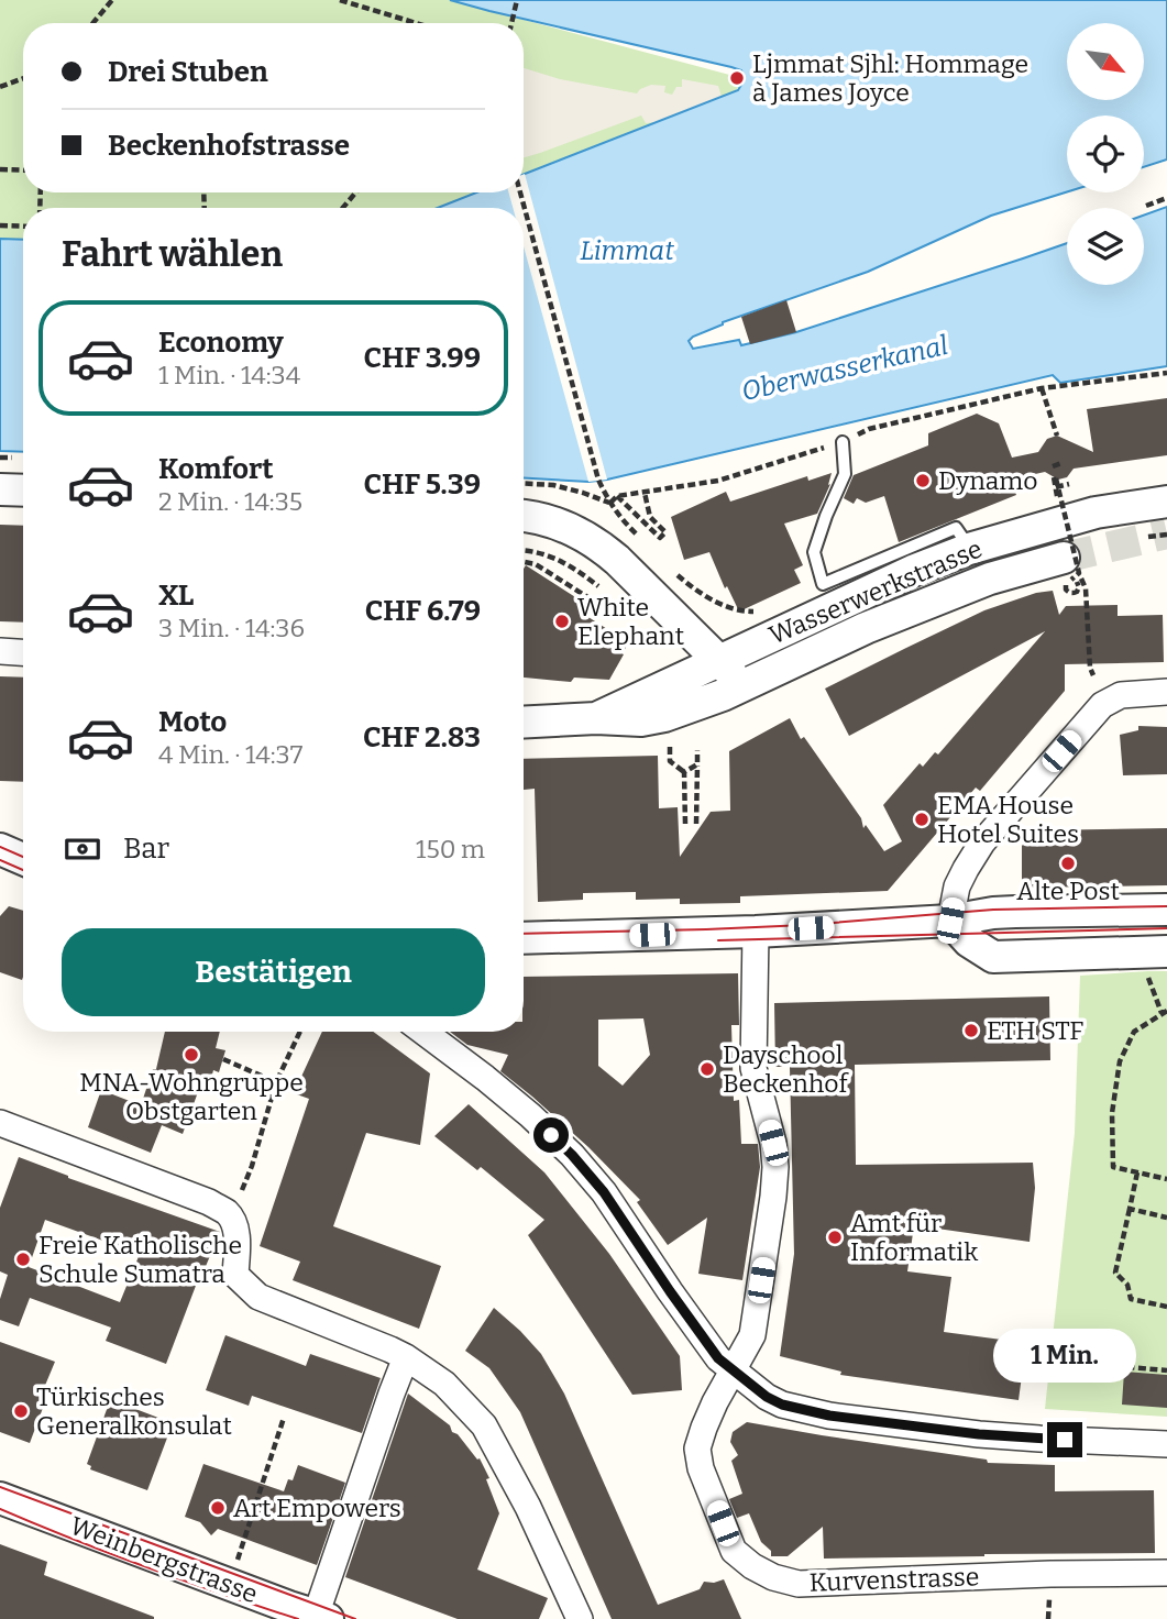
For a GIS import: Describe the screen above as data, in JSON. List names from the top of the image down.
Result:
{
  "streets": {
    "street": ["Wasserwerkstrasse", "Weinbergstrasse", "Kurvenstrasse"]
  },
  "water": ["Limmat", "Oberwasserkanal"],
  "places": [
    "Ljmmat Sjhl: Hommage à James Joyce",
    "Dynamo",
    "White Elephant",
    "EMA House Hotel Suites",
    "Alte Post",
    "ETH STF",
    "MNA-Wohngruppe Obstgarten",
    "Dayschool Beckenhof",
    "Amt für Informatik",
    "Freie Katholische Schule Sumatra",
    "Türkisches Generalkonsulat",
    "Art Empowers"
  ],
  "north": "bottom right",
  "page": {
    "banner": ["Drei Stuben", "Beckenhofstrasse"],
    "heading": "Fahrt wählen",
    "list": [
      {
        "name": "Economy",
        "note": "1 Min. · 14:34",
        "value": "CHF 3.99"
      },
      {
        "name": "Komfort",
        "note": "2 Min. · 14:35",
        "value": "CHF 5.39"
      },
      {
        "name": "XL",
        "note": "3 Min. · 14:36",
        "value": "CHF 6.79"
      },
      {
        "name": "Moto",
        "note": "4 Min. · 14:37",
        "value": "CHF 2.83"
      }
    ],
    "pay": ["Bar", "150 m"],
    "buttons": "Bestätigen",
    "bubble": "1 Min."
  }
}
